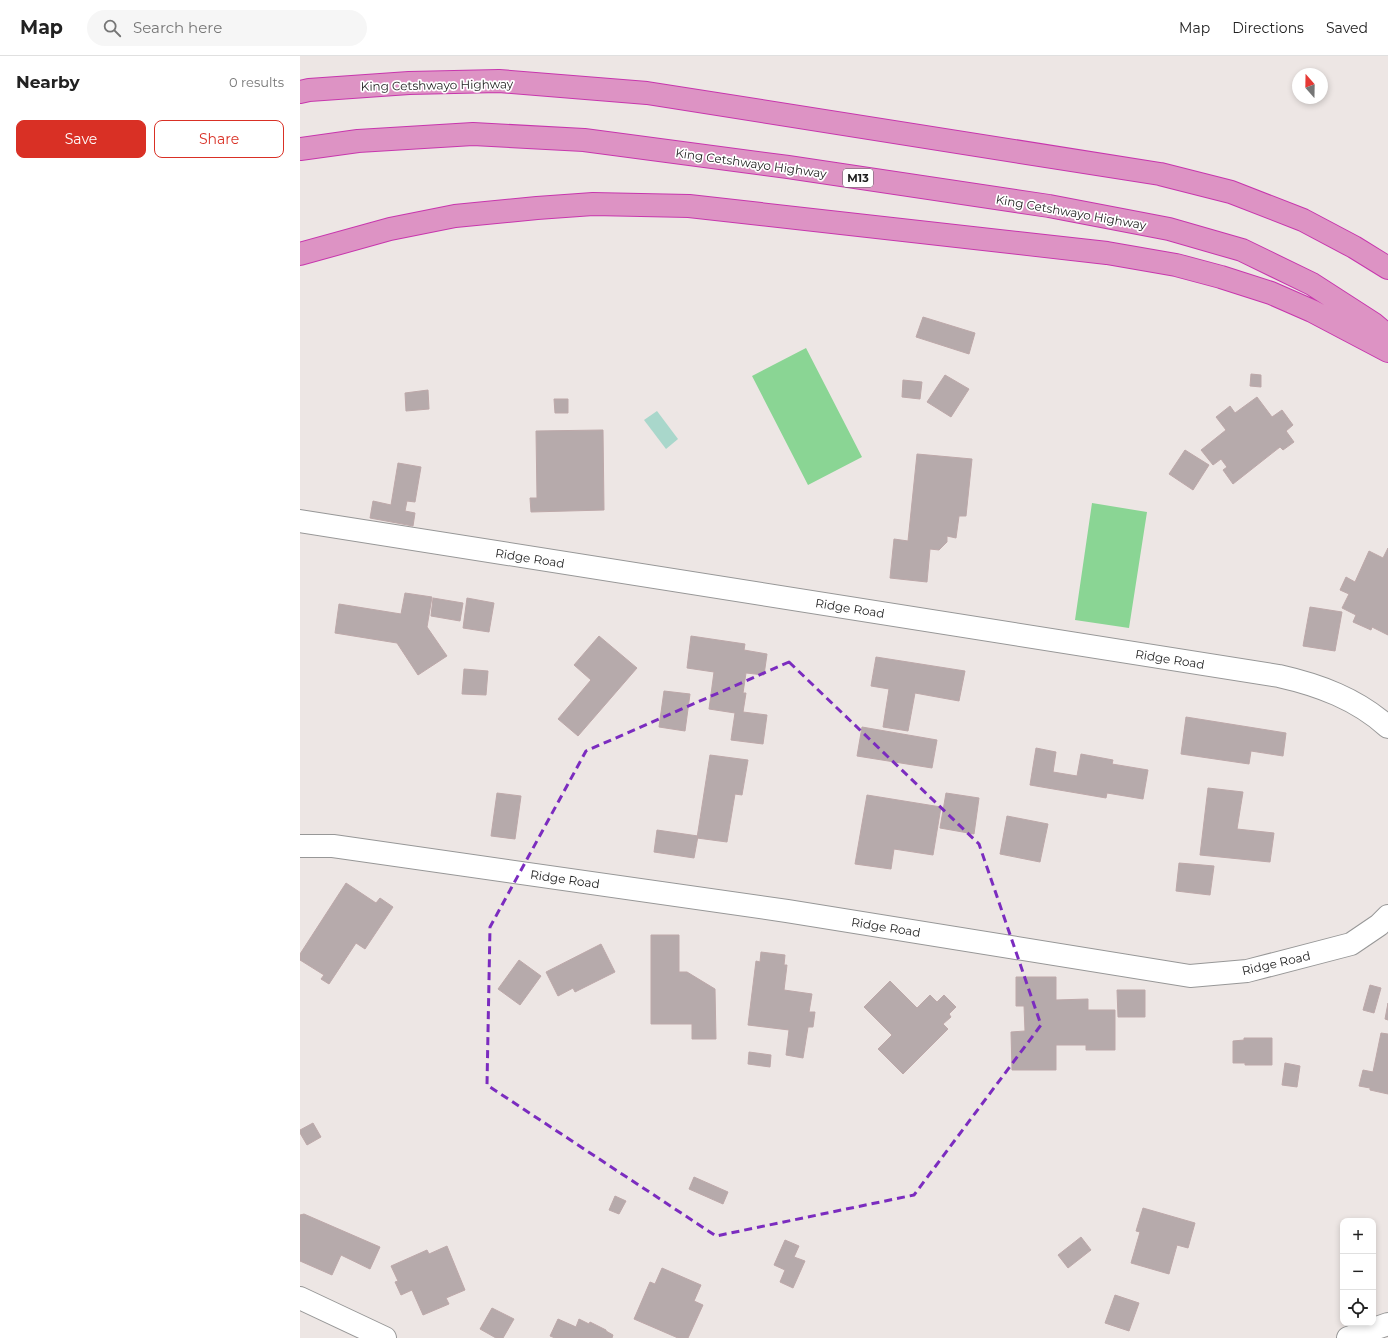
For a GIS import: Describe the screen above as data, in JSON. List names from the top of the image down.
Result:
{
  "streets": {
    "highway": ["King Cetshwayo Highway", "M13"],
    "street": ["Ridge Road"]
  },
  "north": "top",
  "page": {
    "header": "Map",
    "search": "Search here",
    "nav": ["Map", "Directions", "Saved"],
    "heading": ["Nearby", "0 results"],
    "buttons": ["Save", "Share"],
    "map_buttons": ["+", "−"]
  }
}
